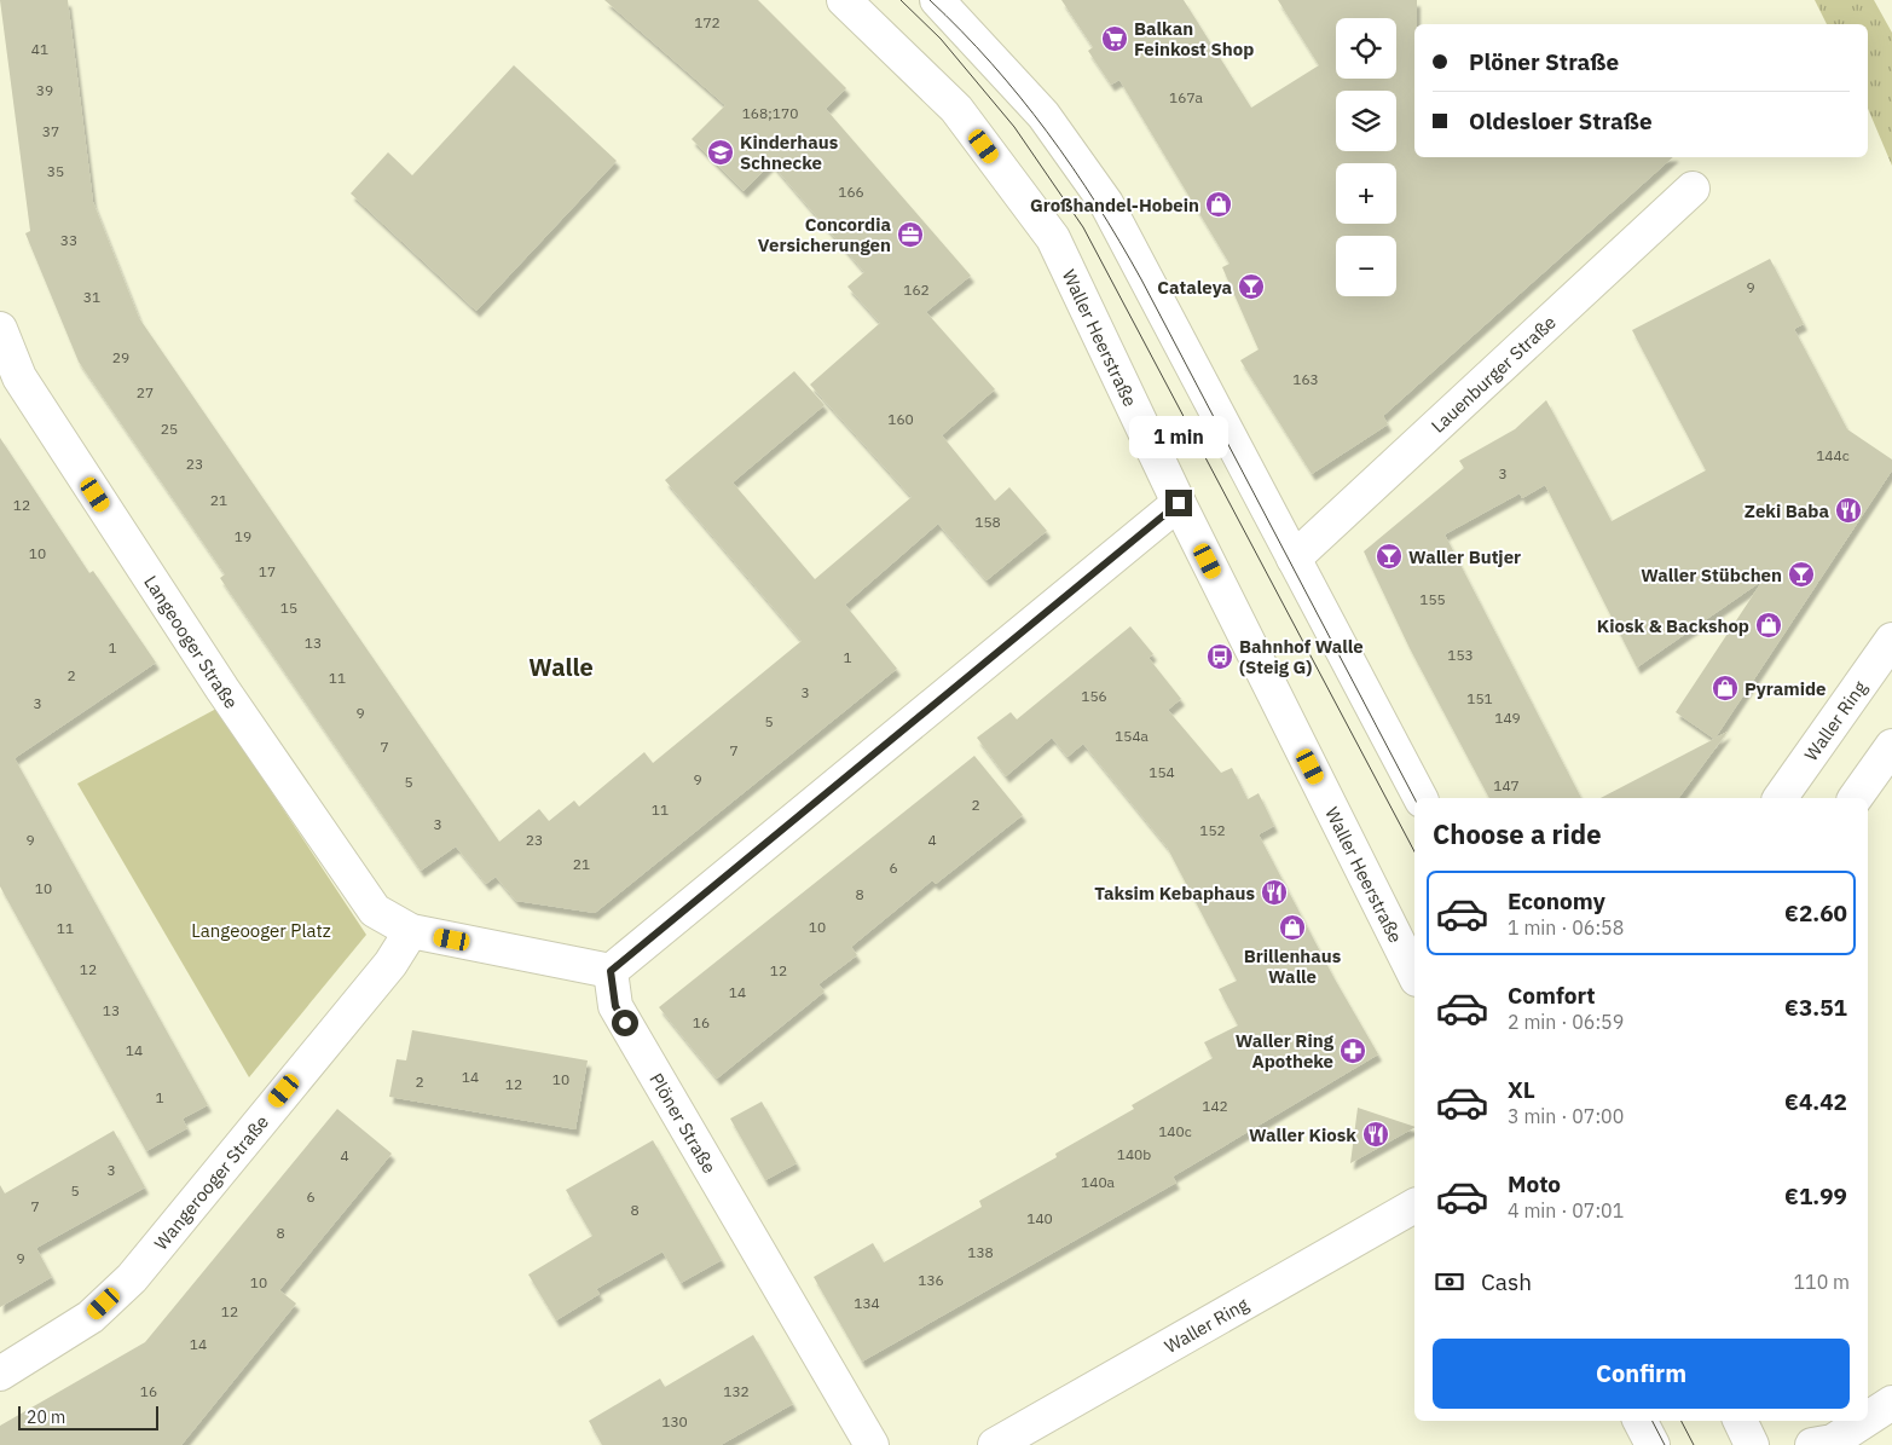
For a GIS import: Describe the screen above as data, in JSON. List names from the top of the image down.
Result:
{
  "streets": {
    "street": [
      "Waller Heerstraße",
      "Lauenburger Straße",
      "Langeooger Straße",
      "Waller Ring",
      "Plöner Straße",
      "Wangerooger Straße"
    ]
  },
  "crossings": [
    ["Langeooger Straße", "Wangerooger Straße"]
  ],
  "districts": ["Walle"],
  "parks": ["Langeooger Platz"],
  "places": {
    "supermarket": ["Balkan Feinkost Shop"],
    "school or university": ["Kinderhaus Schnecke"],
    "shop": [
      "Großhandel-Hobein",
      "Kiosk & Backshop",
      "Pyramide",
      "Brillenhaus Walle"
    ],
    "office": ["Concordia Versicherungen"],
    "bar": ["Cataleya", "Waller Butjer", "Waller Stübchen"],
    "restaurant": ["Zeki Baba", "Taksim Kebaphaus", "Waller Kiosk"],
    "bus stop": ["Bahnhof Walle (Steig G)"],
    "pharmacy": ["Waller Ring Apotheke"]
  },
  "house_numbers": [
    "172",
    "41",
    "39",
    "167a",
    "168;170",
    "37",
    "35",
    "166",
    "33",
    "9",
    "162",
    "31",
    "29",
    "163",
    "27",
    "160",
    "25",
    "144c",
    "23",
    "3",
    "21",
    "12",
    "158",
    "19",
    "10",
    "17",
    "155",
    "15",
    "13",
    "1",
    "153",
    "1",
    "2",
    "11",
    "3",
    "156",
    "151",
    "3",
    "9",
    "149",
    "5",
    "154a",
    "7",
    "7",
    "154",
    "9",
    "5",
    "147",
    "2",
    "11",
    "3",
    "152",
    "9",
    "23",
    "4",
    "21",
    "6",
    "10",
    "8",
    "10",
    "11",
    "12",
    "12",
    "14",
    "13",
    "16",
    "14",
    "14",
    "10",
    "2",
    "12",
    "1",
    "142",
    "140c",
    "140b",
    "4",
    "3",
    "140a",
    "5",
    "6",
    "7",
    "8",
    "140",
    "8",
    "138",
    "9",
    "136",
    "10",
    "134",
    "12",
    "14",
    "16",
    "132",
    "130"
  ],
  "scale_bar": "20 m",
  "page": {
    "map_buttons": ["+", "−"],
    "banner": ["Plöner Straße", "Oldesloer Straße"],
    "bubble": "1 min",
    "heading": "Choose a ride",
    "list": [
      {
        "name": "Economy",
        "note": "1 min · 06:58",
        "value": "€2.60"
      },
      {
        "name": "Comfort",
        "note": "2 min · 06:59",
        "value": "€3.51"
      },
      {
        "name": "XL",
        "note": "3 min · 07:00",
        "value": "€4.42"
      },
      {
        "name": "Moto",
        "note": "4 min · 07:01",
        "value": "€1.99"
      }
    ],
    "pay": ["Cash", "110 m"],
    "buttons": "Confirm",
    "scale": "20 m"
  }
}
